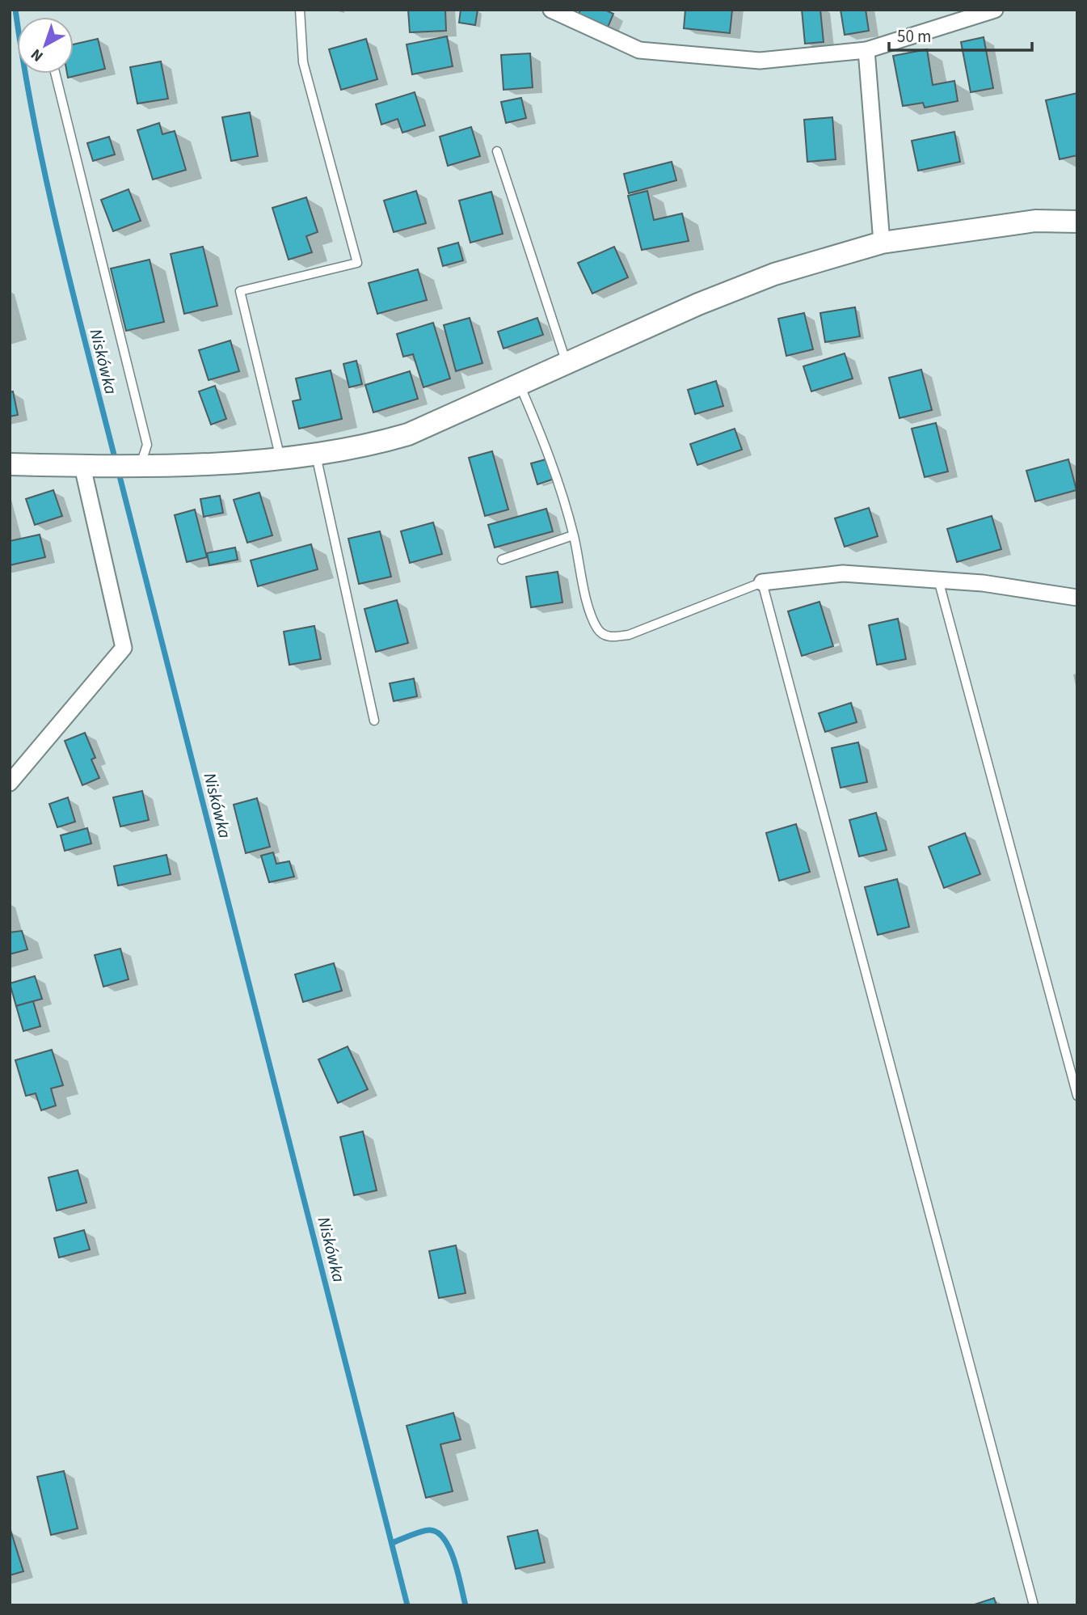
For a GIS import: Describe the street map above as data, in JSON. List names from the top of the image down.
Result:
{
  "water": ["Niskówka"],
  "scale_bar": "50 m",
  "north": "bottom left"
}
